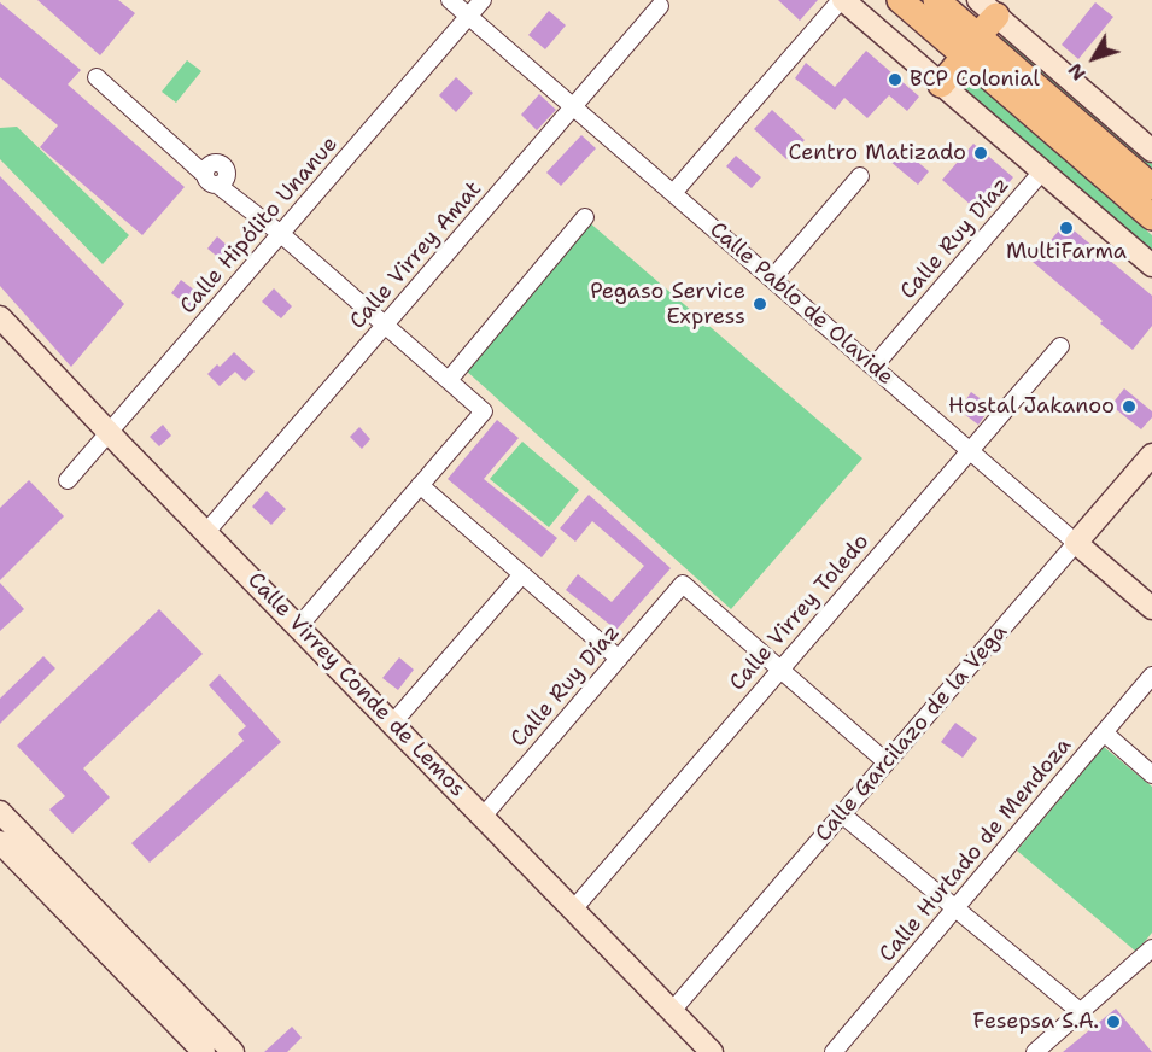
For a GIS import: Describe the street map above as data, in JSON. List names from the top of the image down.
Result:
{
  "streets": {
    "street": [
      "Calle Hipólito Unanue",
      "Calle Ruy Díaz",
      "Calle Virrey Amat",
      "Calle Pablo de Olavide",
      "Calle Virrey Toledo",
      "Calle Virrey Conde de Lemos",
      "Calle Garcilazo de la Vega",
      "Calle Hurtado de Mendoza"
    ]
  },
  "crossings": [
    ["Calle Hipólito Unanue", "Calle Pablo de Olavide"],
    ["Calle Hipólito Unanue", "Calle Virrey Conde de Lemos"],
    ["Calle Ruy Díaz", "Calle Pablo de Olavide"],
    ["Calle Ruy Díaz", "Calle Virrey Toledo"],
    ["Calle Ruy Díaz", "Calle Virrey Conde de Lemos"],
    ["Calle Virrey Amat", "Calle Pablo de Olavide"],
    ["Calle Virrey Amat", "Calle Virrey Conde de Lemos"],
    ["Calle Pablo de Olavide", "Calle Virrey Toledo"],
    ["Calle Pablo de Olavide", "Calle Garcilazo de la Vega"],
    ["Calle Virrey Toledo", "Calle Virrey Conde de Lemos"],
    ["Calle Virrey Conde de Lemos", "Calle Garcilazo de la Vega"]
  ],
  "places": [
    "BCP Colonial",
    "Centro Matizado",
    "MultiFarma",
    "Pegaso Service Express",
    "Hostal Jakanoo",
    "Fesepsa S.A."
  ],
  "north": "bottom left"
}
